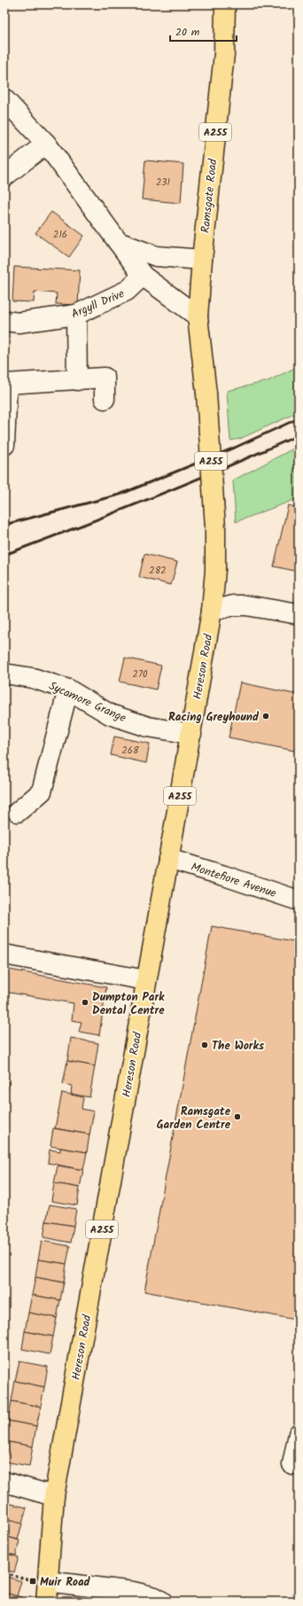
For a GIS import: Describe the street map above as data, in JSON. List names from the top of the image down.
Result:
{
  "streets": {
    "main road": ["A255", "Ramsgate Road", "Hereson Road"],
    "street": ["Argyll Drive", "Sycamore Grange", "Montefiore Avenue"]
  },
  "crossings": [
    ["Ramsgate Road", "Hereson Road"],
    ["Hereson Road", "Sycamore Grange"],
    ["Hereson Road", "Montefiore Avenue"]
  ],
  "places": {
    "other": [
      "Racing Greyhound",
      "Dumpton Park Dental Centre",
      "The Works",
      "Ramsgate Garden Centre"
    ],
    "transit": ["Muir Road"]
  },
  "house_numbers": [
    "231",
    "216",
    "282",
    "270",
    "268"
  ],
  "scale_bar": "20 m"
}
